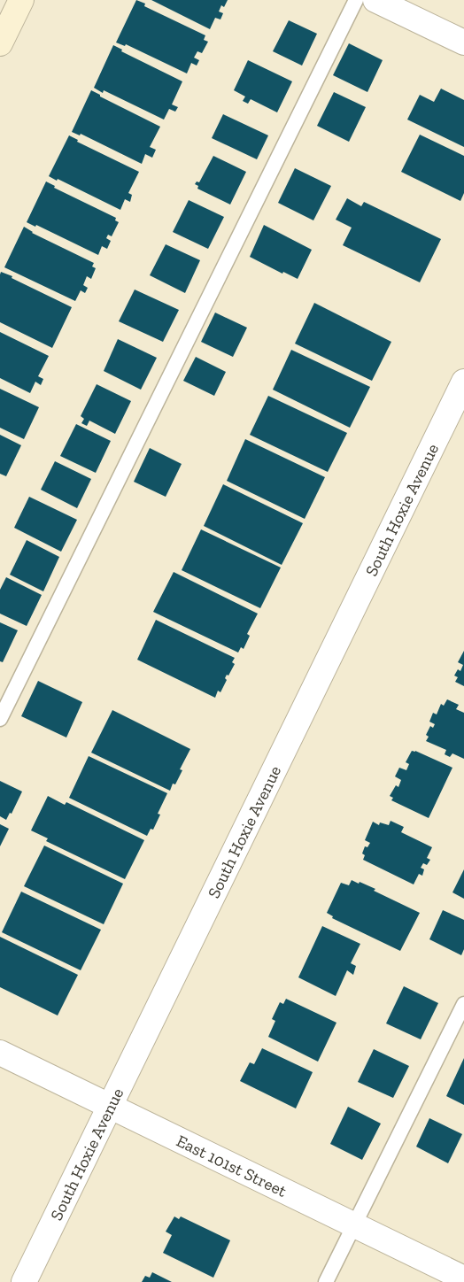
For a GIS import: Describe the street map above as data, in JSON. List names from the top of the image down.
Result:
{
  "streets": {
    "street": ["South Hoxie Avenue", "East 101st Street"]
  },
  "crossings": [
    ["South Hoxie Avenue", "East 101st Street"]
  ]
}
